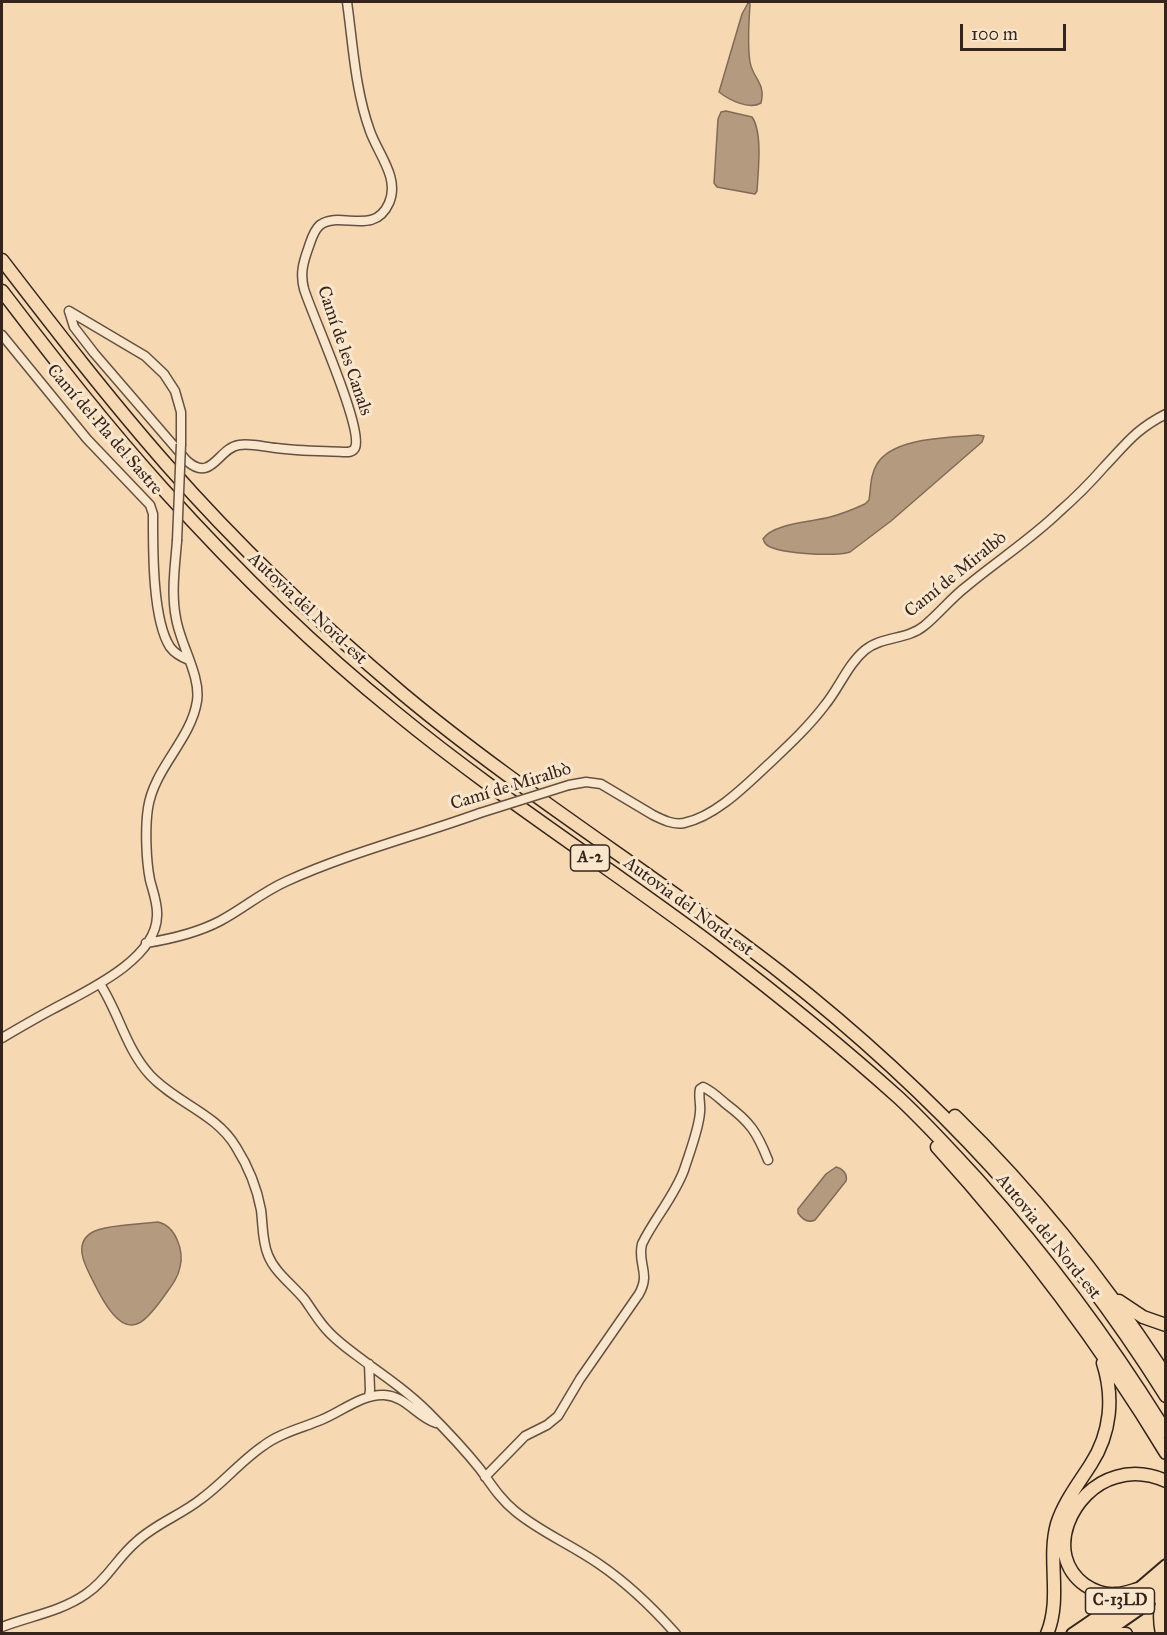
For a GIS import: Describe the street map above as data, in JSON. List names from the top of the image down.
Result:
{
  "streets": {
    "highway": ["Autovia del Nord-est", "A-2"],
    "main road": ["C-13LD"],
    "street": ["Camí de les Canals", "Camí del Pla del Sastre", "Camí de Miralbò"]
  },
  "crossings": [
    ["Camí de les Canals", "Camí del Pla del Sastre"]
  ],
  "scale_bar": "100 m"
}
